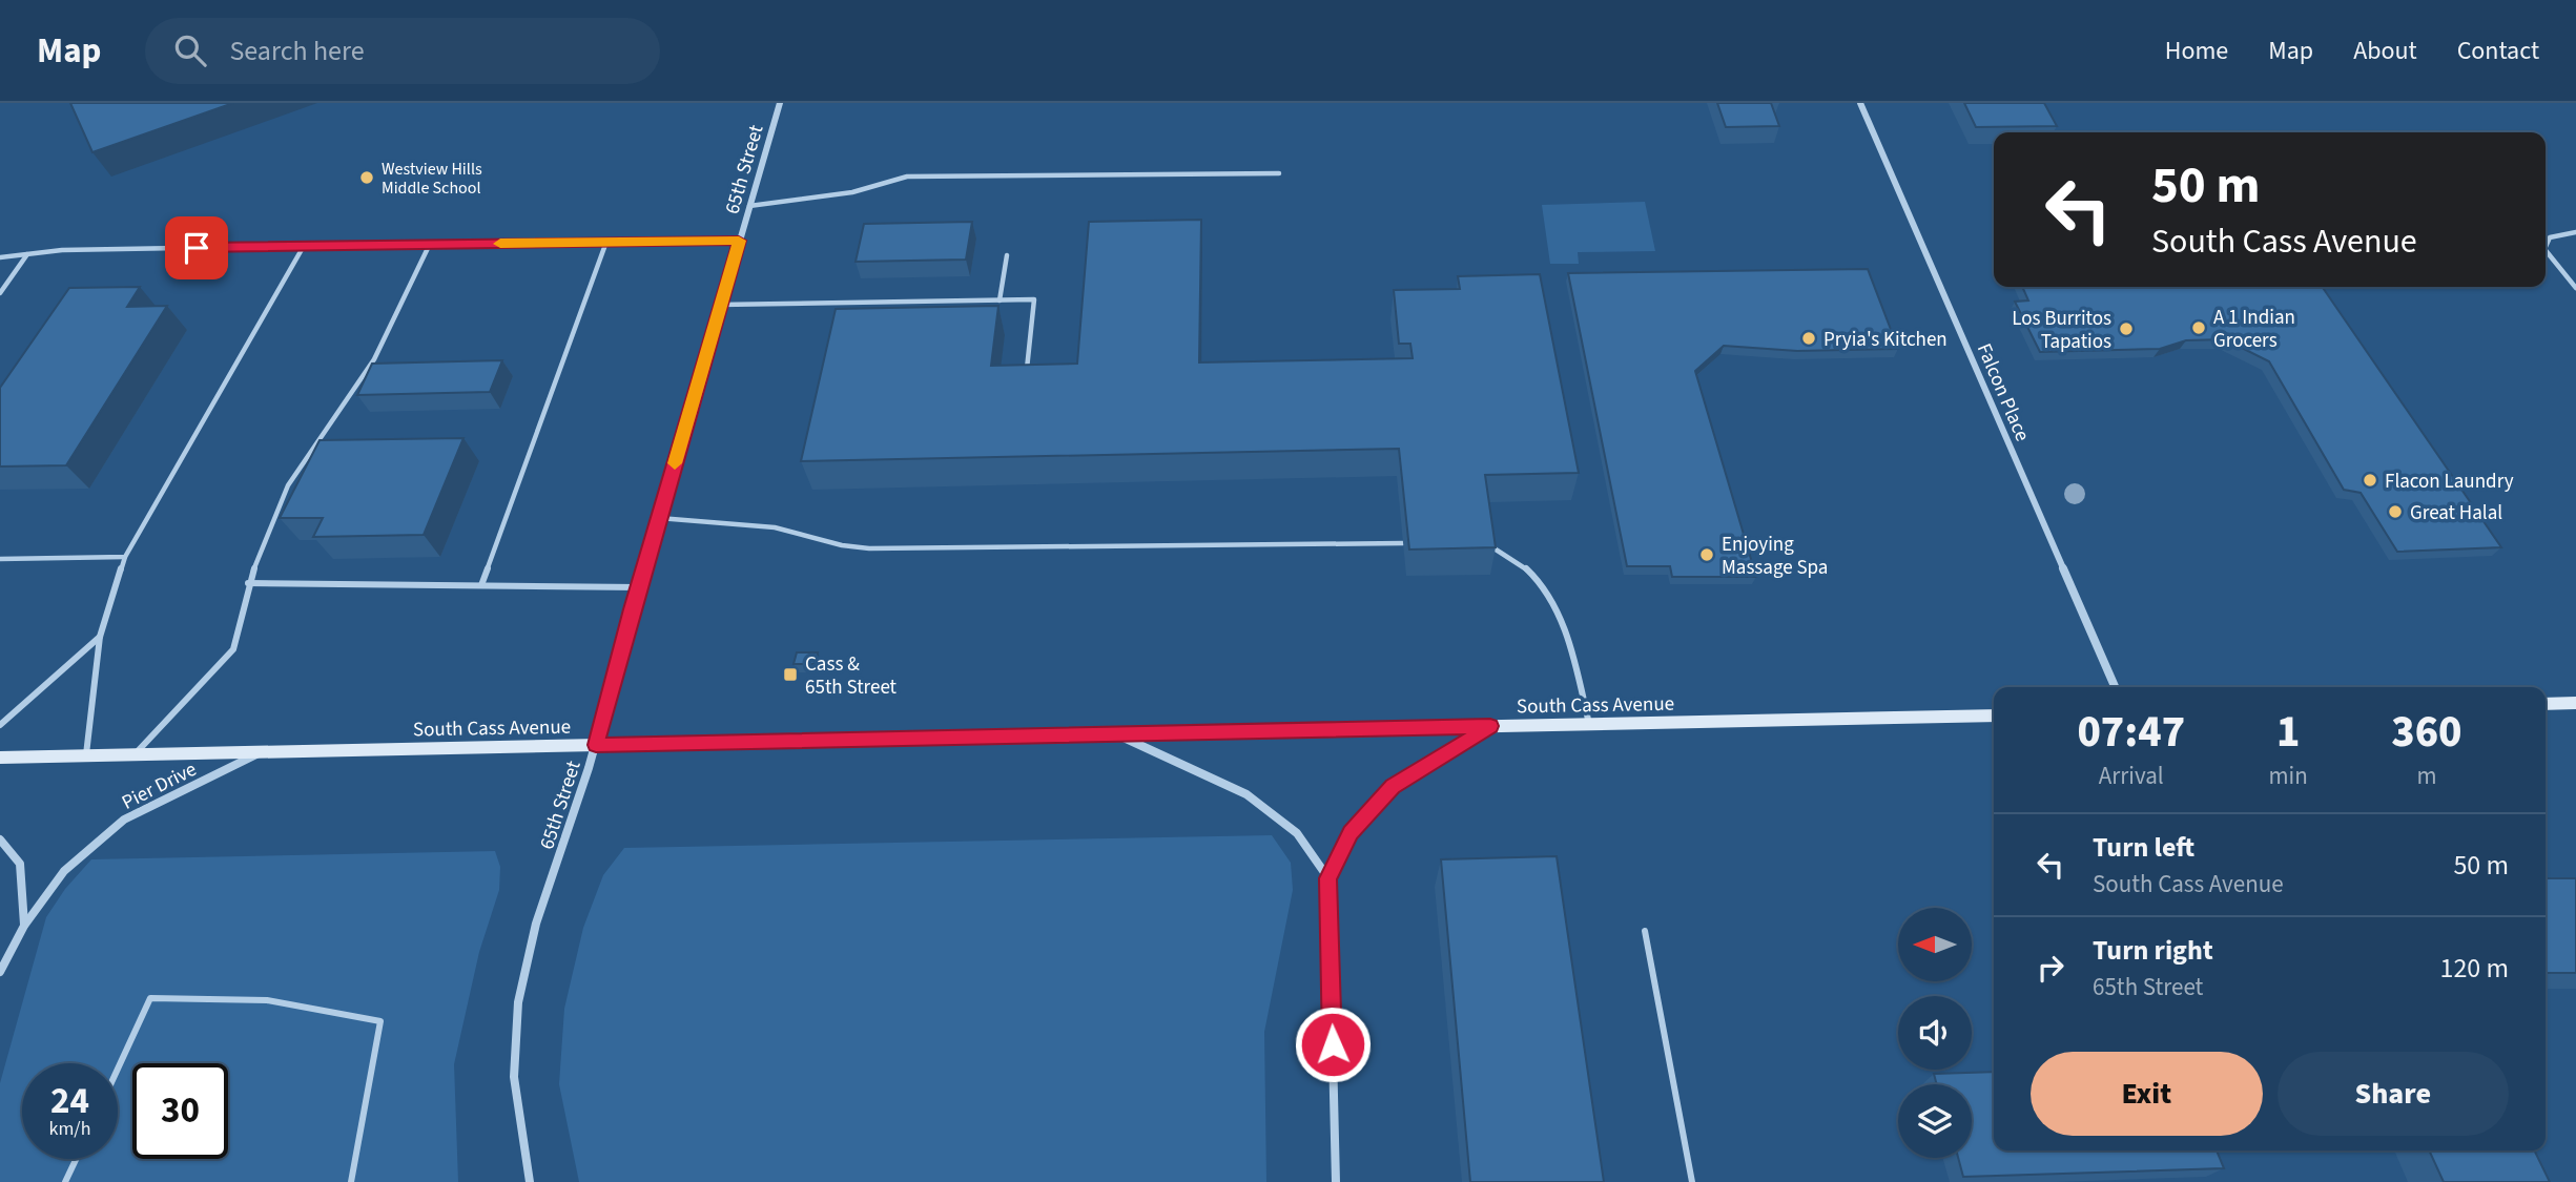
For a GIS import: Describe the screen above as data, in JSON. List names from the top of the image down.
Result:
{
  "streets": {
    "main road": ["South Cass Avenue"],
    "street": ["65th Street", "Falcon Place", "Pier Drive"]
  },
  "crossings": [
    ["65th Street", "South Cass Avenue"],
    ["South Cass Avenue", "Pier Drive"]
  ],
  "places": {
    "other": [
      "Westview Hills Middle School",
      "A 1 Indian Grocers",
      "Los Burritos Tapatios",
      "Pryia's Kitchen",
      "Flacon Laundry",
      "Great Halal",
      "Enjoying Massage Spa"
    ],
    "transit": ["Cass & 65th Street"]
  },
  "north": "left",
  "page": {
    "header": "Map",
    "search": "Search here",
    "nav": [
      "Home",
      "Map",
      "About",
      "Contact"
    ],
    "turn": ["50 m", "South Cass Avenue"],
    "eta": [
      "07:47",
      "Arrival",
      "1",
      "min",
      "360",
      "m"
    ],
    "list": [
      {
        "name": "Turn left",
        "note": "South Cass Avenue",
        "value": "50 m"
      },
      {
        "name": "Turn right",
        "note": "65th Street",
        "value": "120 m"
      }
    ],
    "buttons": ["Exit", "Share"],
    "speed": "24 km/h",
    "limit": "30"
  }
}
